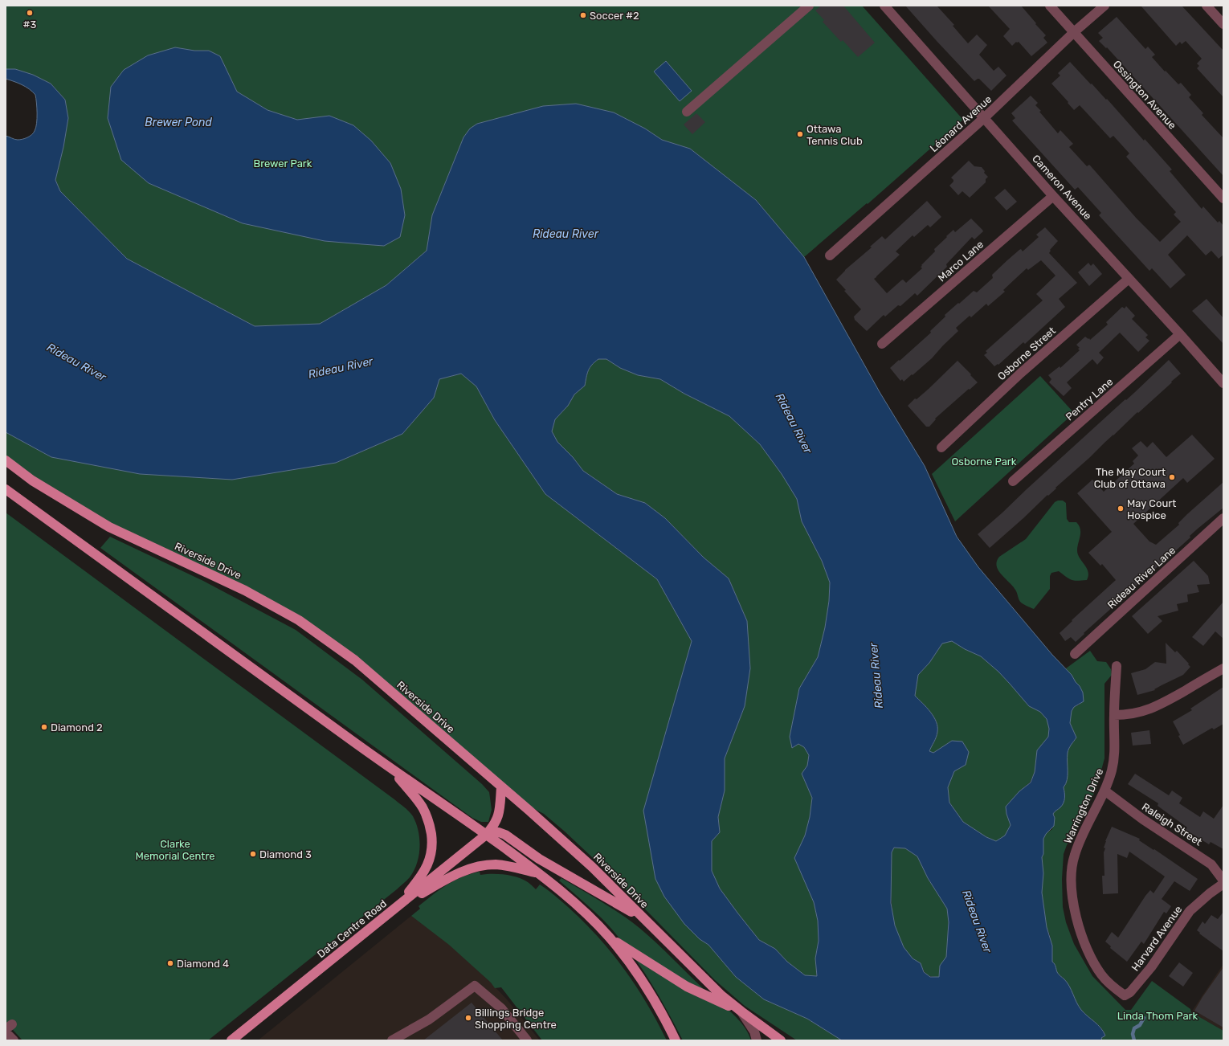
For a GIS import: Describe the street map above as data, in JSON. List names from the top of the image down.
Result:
{
  "streets": {
    "main road": ["Riverside Drive", "Data Centre Road"],
    "street": [
      "Ossington Avenue",
      "Léonard Avenue",
      "Cameron Avenue",
      "Marco Lane",
      "Osborne Street",
      "Pentry Lane",
      "Rideau River Lane",
      "Warrington Drive",
      "Raleigh Street",
      "Harvard Avenue"
    ]
  },
  "crossings": [
    ["Ossington Avenue", "Léonard Avenue"],
    ["Léonard Avenue", "Cameron Avenue"],
    ["Cameron Avenue", "Marco Lane"],
    ["Cameron Avenue", "Osborne Street"],
    ["Cameron Avenue", "Pentry Lane"],
    ["Riverside Drive", "Data Centre Road"],
    ["Warrington Drive", "Raleigh Street"],
    ["Warrington Drive", "Harvard Avenue"]
  ],
  "water": ["Brewer Pond", "Rideau River"],
  "parks": [
    "Brewer Park",
    "Osborne Park",
    "Clarke Memorial Centre",
    "Linda Thom Park"
  ],
  "places": [
    "#3",
    "Soccer #2",
    "Ottawa Tennis Club",
    "The May Court Club of Ottawa",
    "May Court Hospice",
    "Diamond 2",
    "Diamond 3",
    "Diamond 4",
    "Billings Bridge Shopping Centre"
  ]
}
